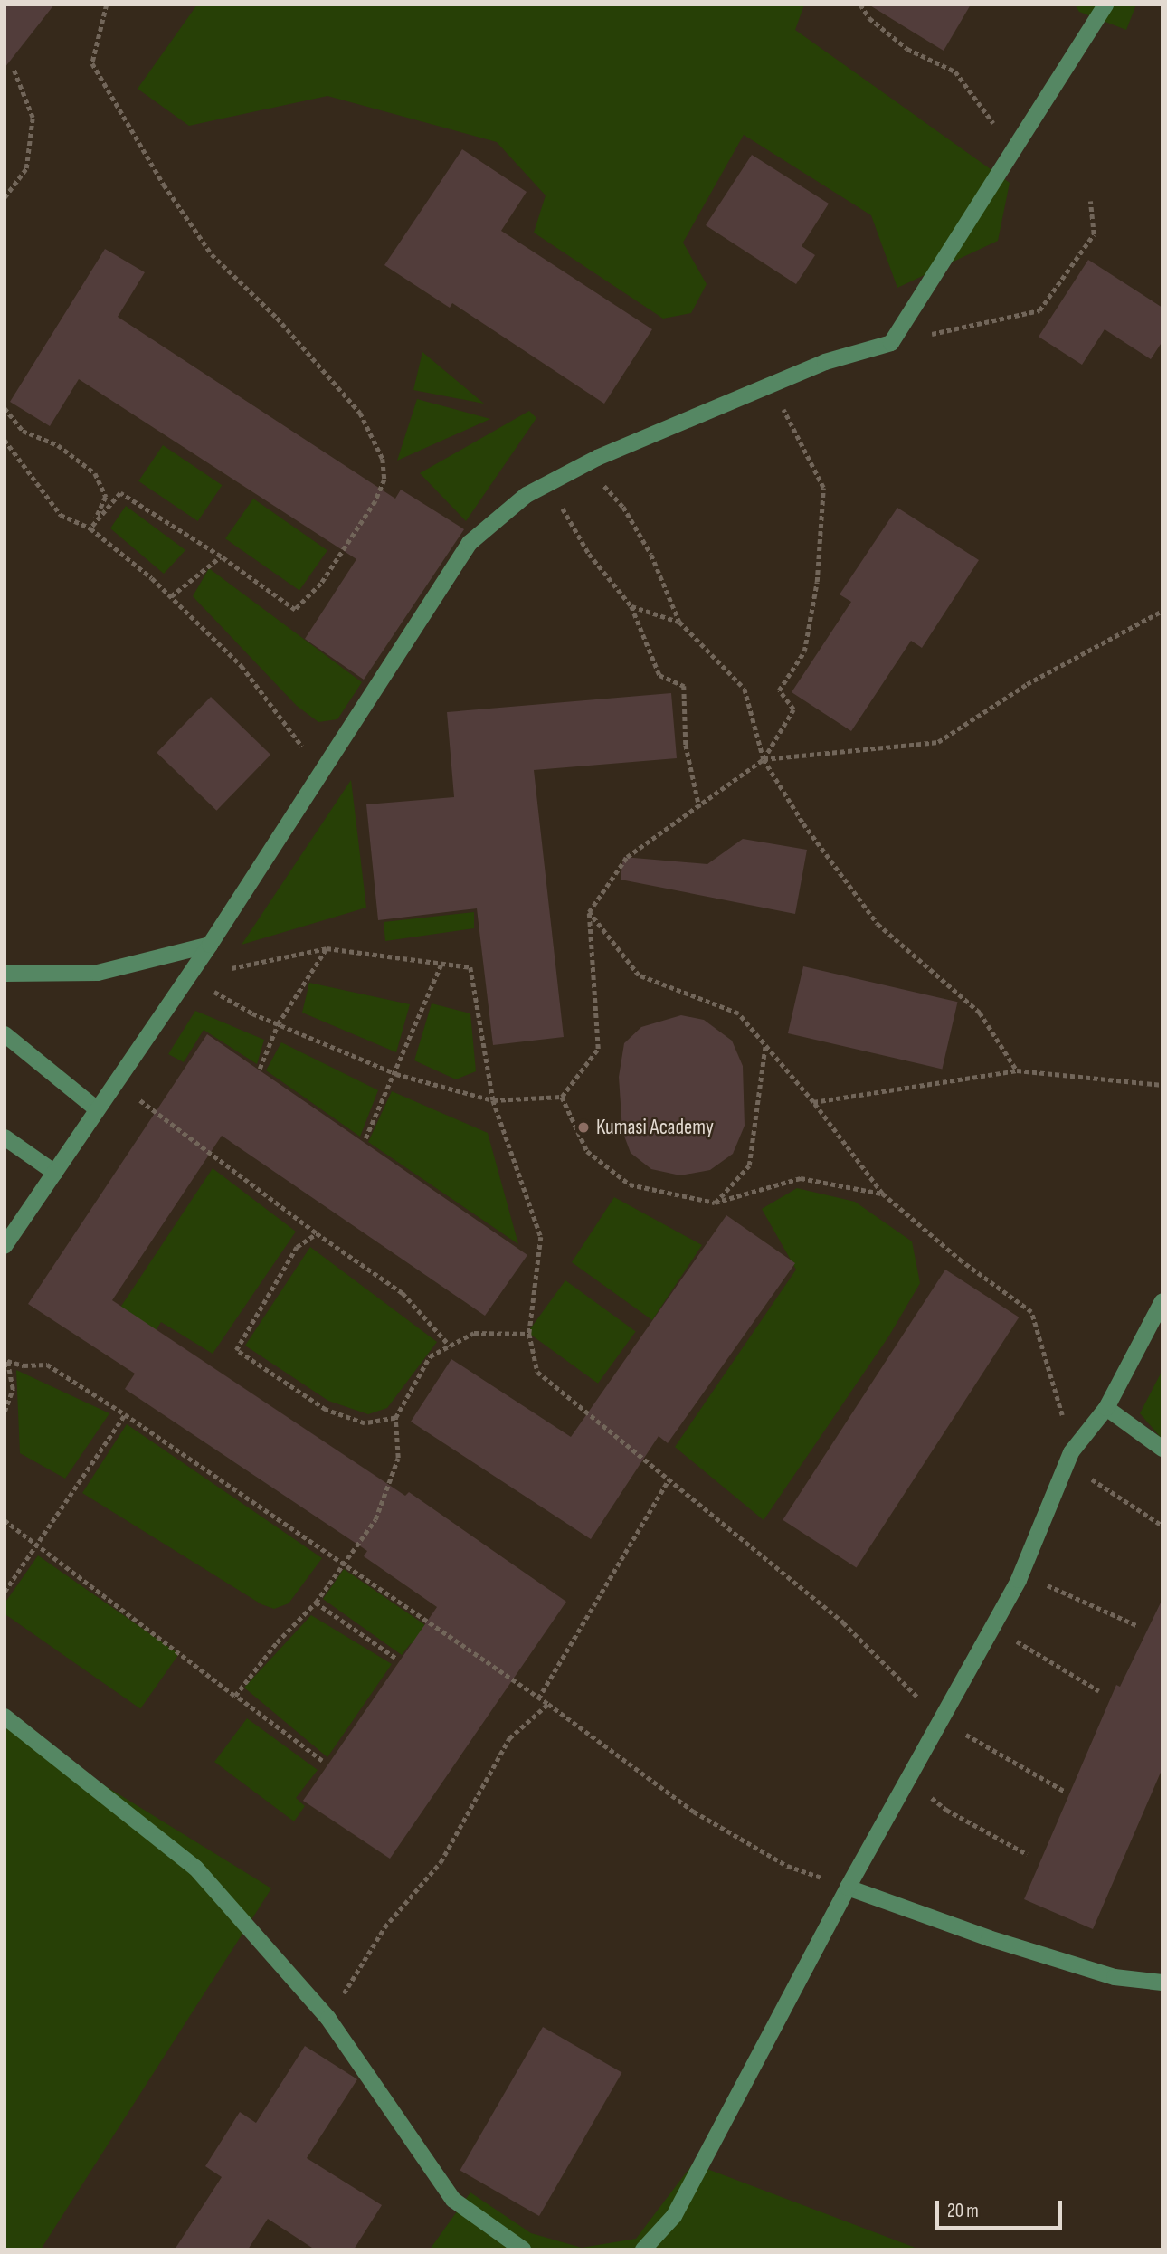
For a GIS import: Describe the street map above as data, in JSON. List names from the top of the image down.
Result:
{
  "places": ["Kumasi Academy"],
  "scale_bar": "20 m"
}
